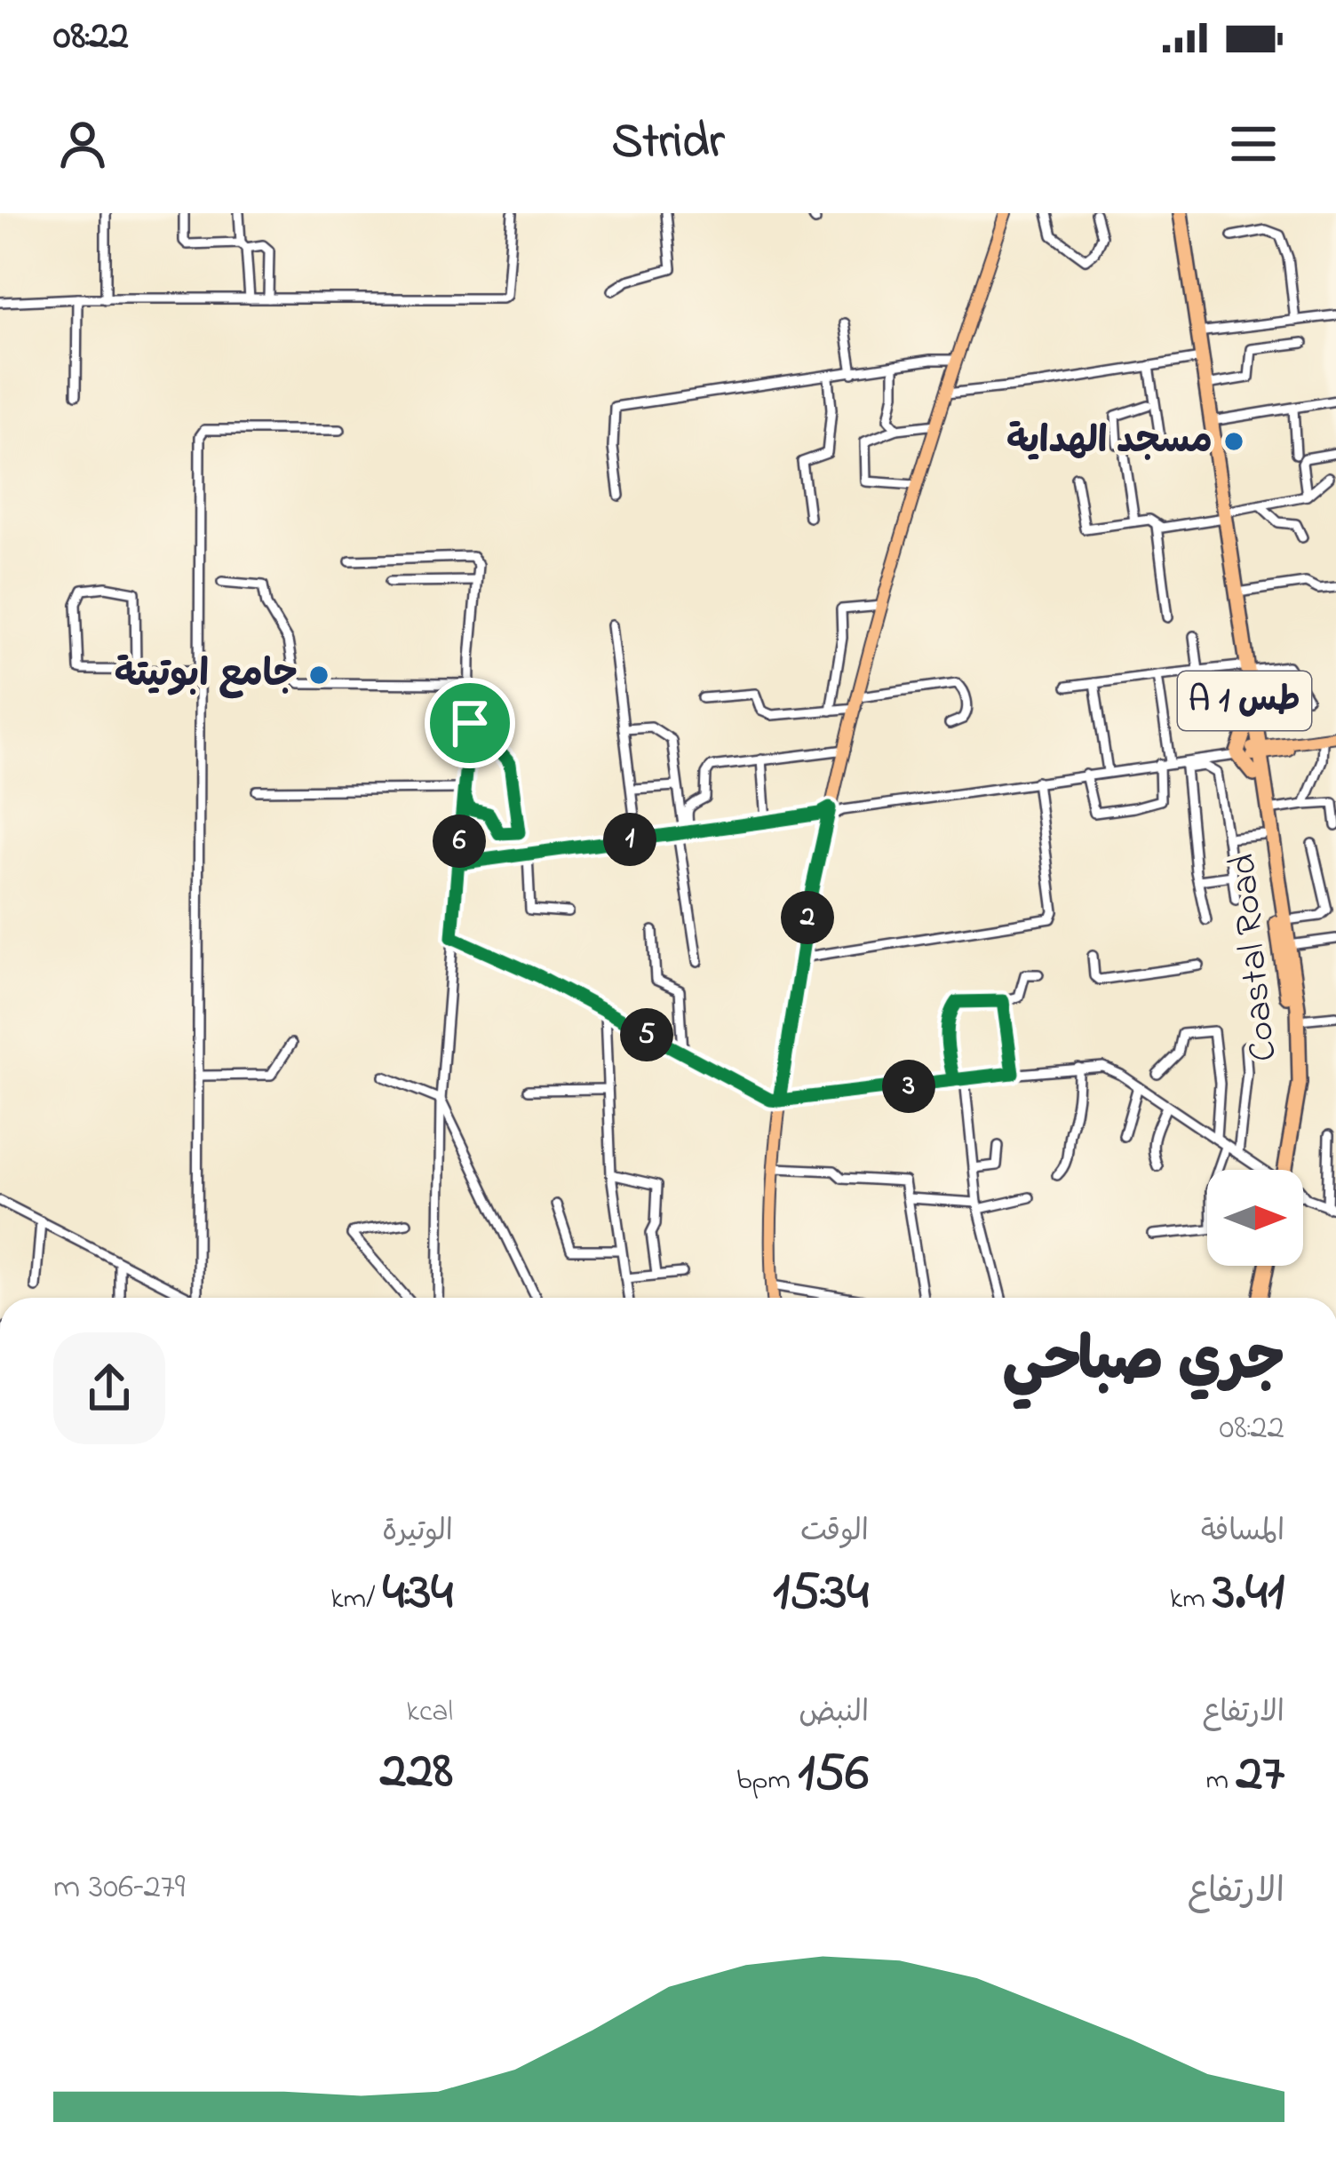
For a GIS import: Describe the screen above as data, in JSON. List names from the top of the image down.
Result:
{
  "streets": {
    "highway": ["A 1 طس", "Coastal Road"]
  },
  "crossings": [
    ["A 1 طس", "Coastal Road"]
  ],
  "places": ["مسجد الهداية", "جامع ابوتيتة"],
  "north": "right",
  "page": {
    "status": "08:22",
    "header": "Stridr",
    "pins": [
      "1",
      "6",
      "2",
      "5",
      "3"
    ],
    "heading": ["جري صباحي", "08:22"],
    "stats": [
      ["المسافة", "3.41 km"],
      ["الوقت", "15:34"],
      ["الوتيرة", "4:34 /km"],
      ["الارتفاع", "27 m"],
      ["النبض", "156 bpm"],
      ["kcal", "228"]
    ],
    "chart": ["الارتفاع", "279–306 m"]
  }
}
